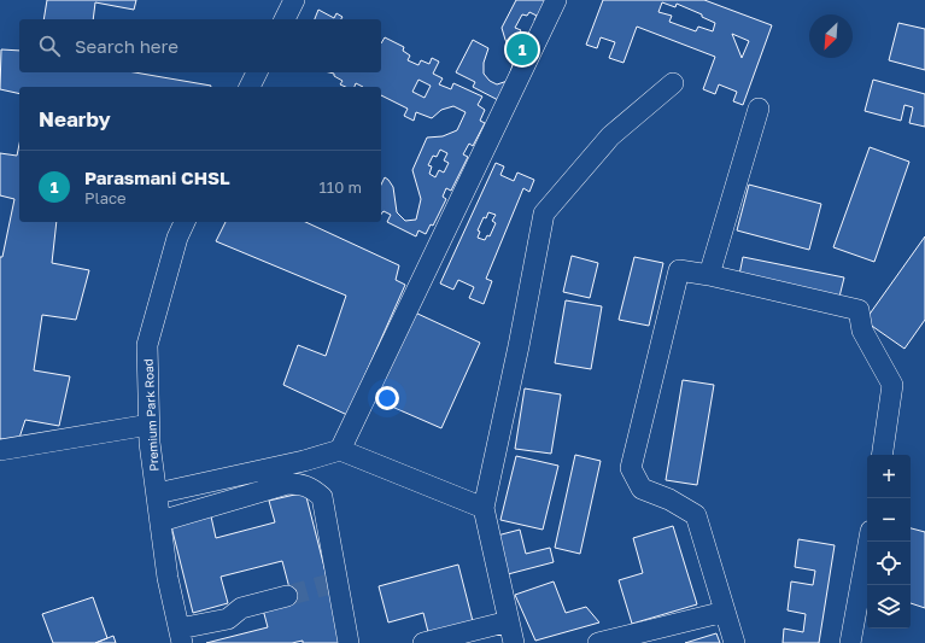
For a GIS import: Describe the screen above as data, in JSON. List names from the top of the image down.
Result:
{
  "streets": {
    "street": ["Premium Park Road"]
  },
  "north": "bottom left",
  "page": {
    "search": "Search here",
    "pins": "1",
    "heading": "Nearby",
    "list": [
      {
        "mark": "1",
        "name": "Parasmani CHSL",
        "note": "Place",
        "value": "110 m"
      }
    ],
    "map_buttons": ["+", "−"]
  }
}
